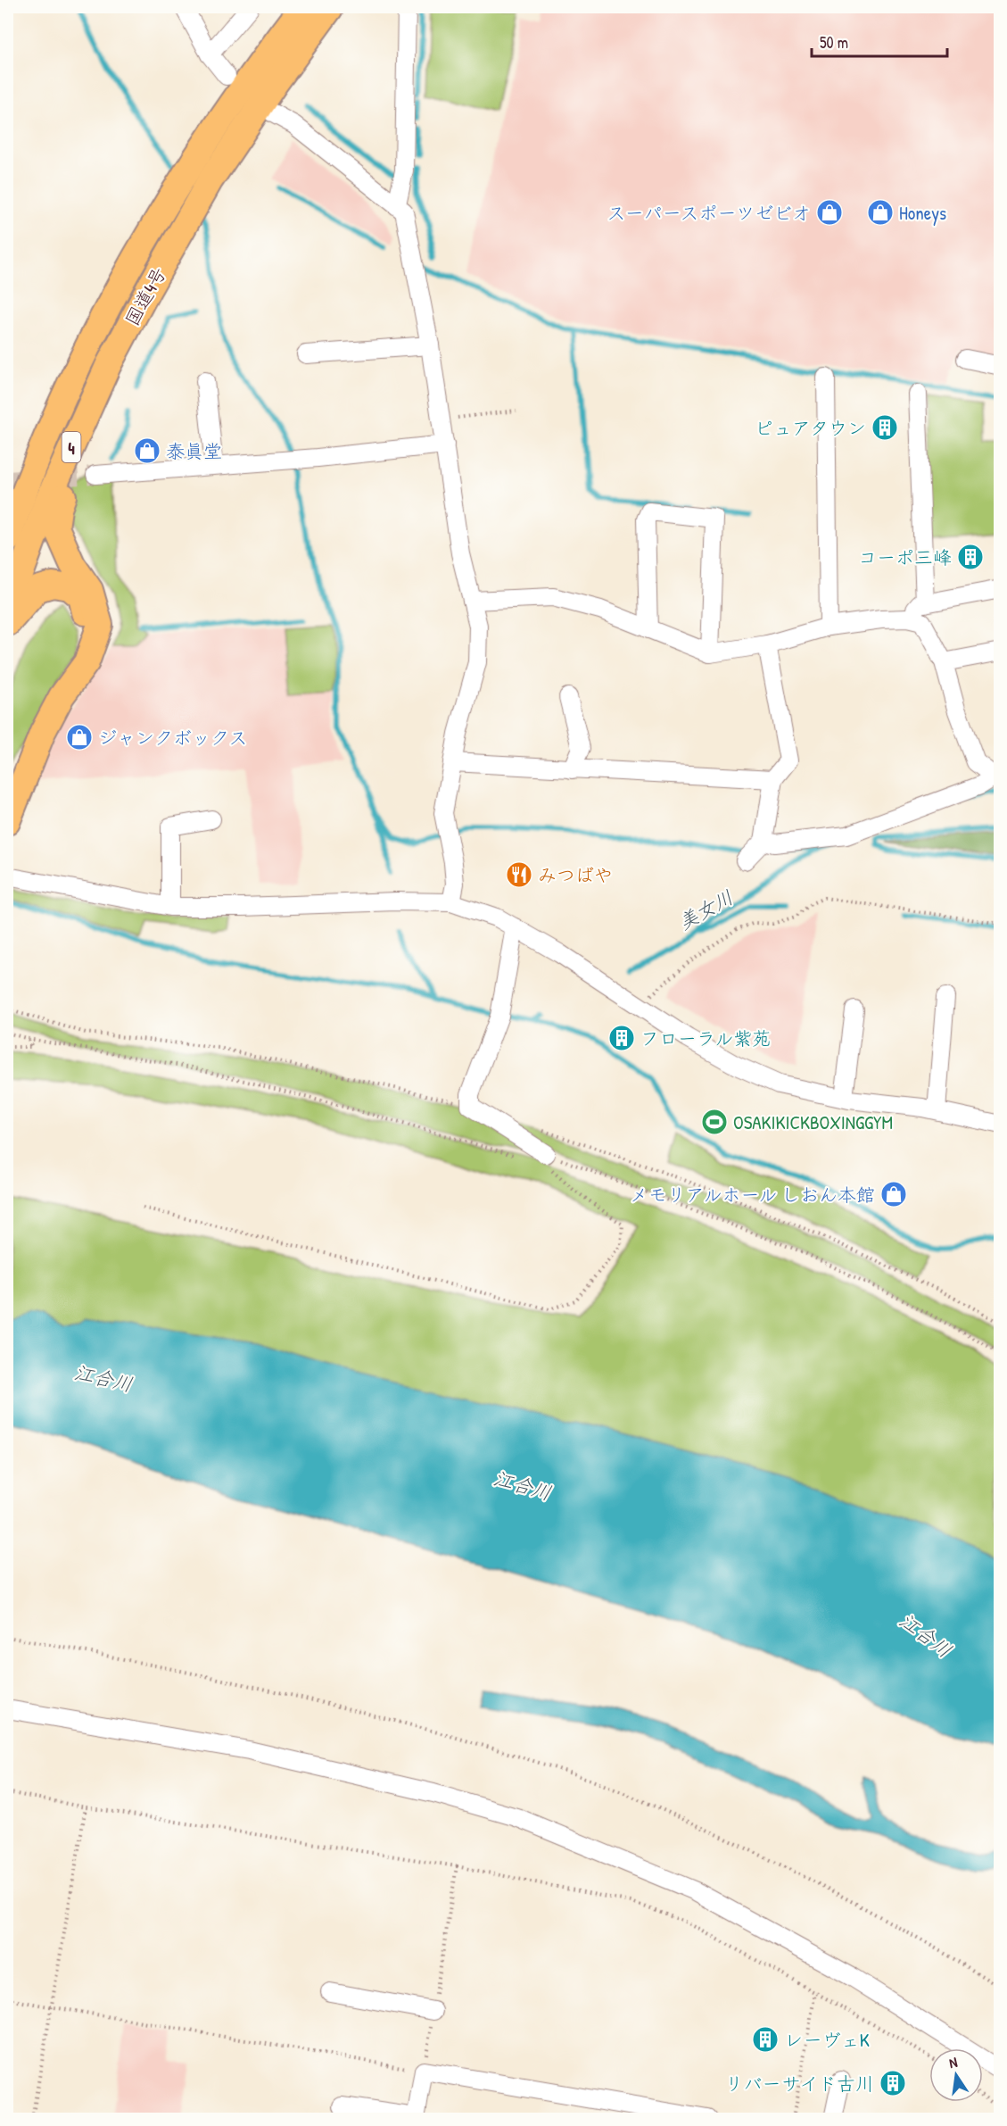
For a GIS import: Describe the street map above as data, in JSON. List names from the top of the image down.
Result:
{
  "streets": {
    "highway": ["国道4号", "4"]
  },
  "water": ["美女川", "江合川"],
  "places": {
    "shop": [
      "スーパースポーツゼビオ",
      "Honeys",
      "泰眞堂",
      "ジャンクボックス",
      "メモリアルホール しおん本館"
    ],
    "building": [
      "ピュアタウン",
      "コーポ三峰",
      "フローラル紫苑",
      "レーヴェK",
      "リバーサイド古川"
    ],
    "restaurant": ["みつばや"],
    "sports": ["OSAKIKICKBOXINGGYM"]
  },
  "scale_bar": "50 m",
  "north": "top"
}
